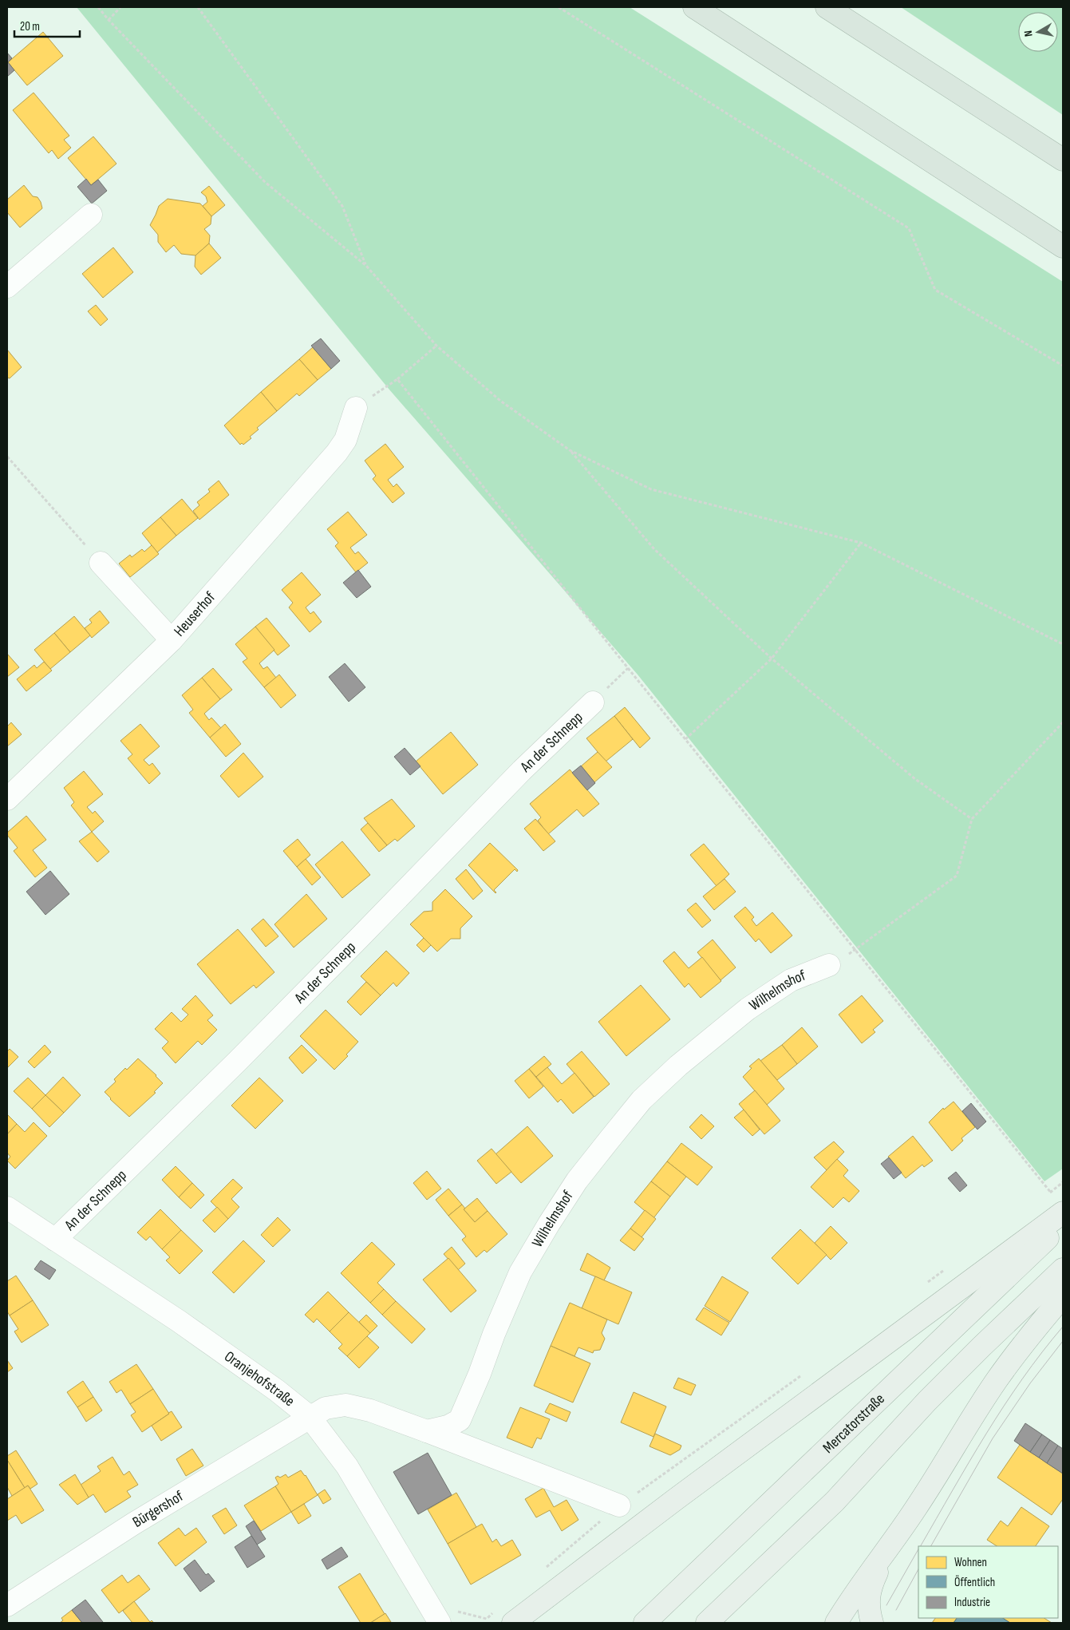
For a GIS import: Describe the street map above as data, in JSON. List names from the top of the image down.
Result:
{
  "streets": {
    "main road": ["Mercatorstraße"],
    "street": [
      "Heuserhof",
      "An der Schnepp",
      "Wilhelmshof",
      "Oranjehofstraße",
      "Bürgershof"
    ]
  },
  "crossings": [
    ["An der Schnepp", "Oranjehofstraße"],
    ["Oranjehofstraße", "Bürgershof"]
  ],
  "legend": ["Wohnen", "Öffentlich", "Industrie"],
  "scale_bar": "20 m",
  "north": "left"
}
